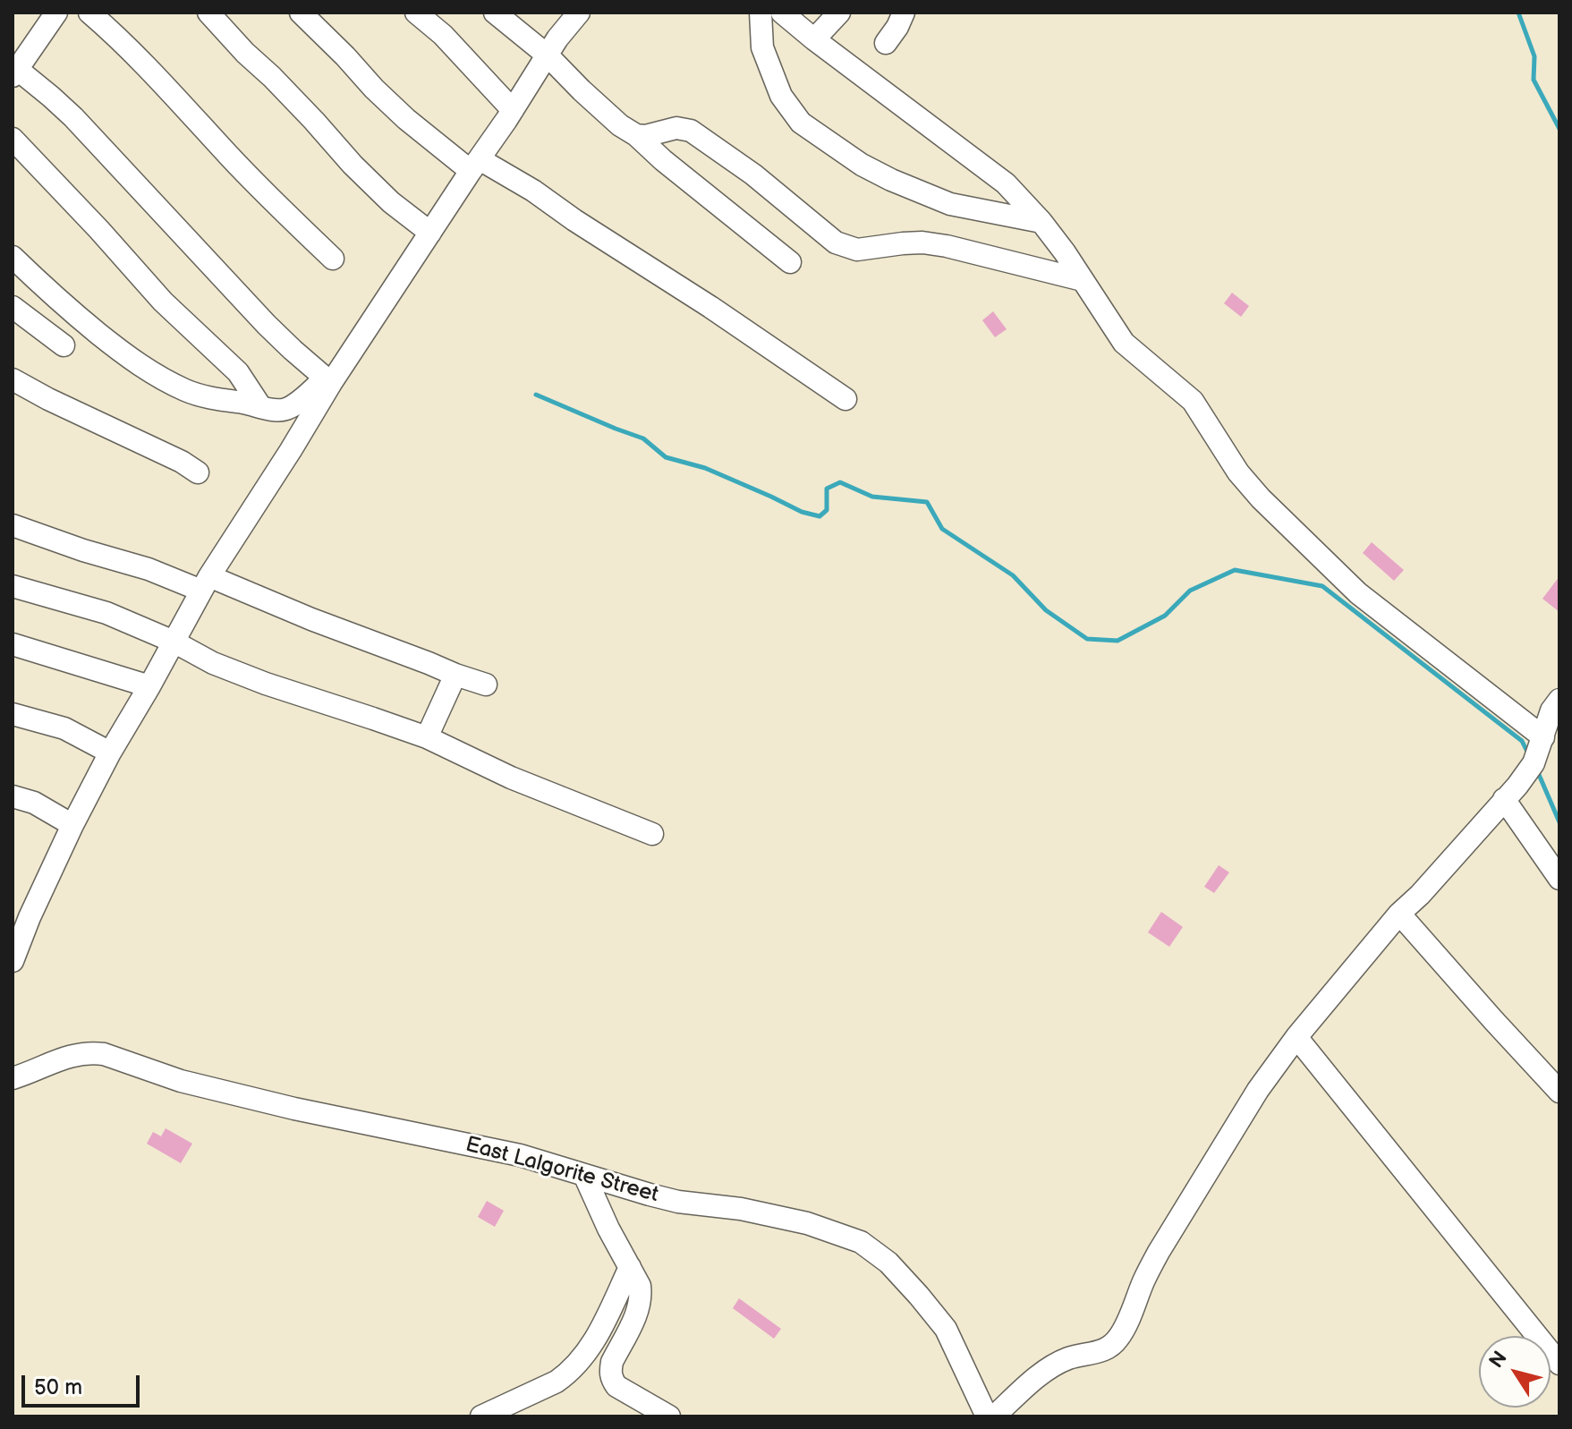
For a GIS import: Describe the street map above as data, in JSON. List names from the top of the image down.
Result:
{
  "streets": {
    "street": ["East Lalgorite Street"]
  },
  "scale_bar": "50 m",
  "north": "top left"
}
